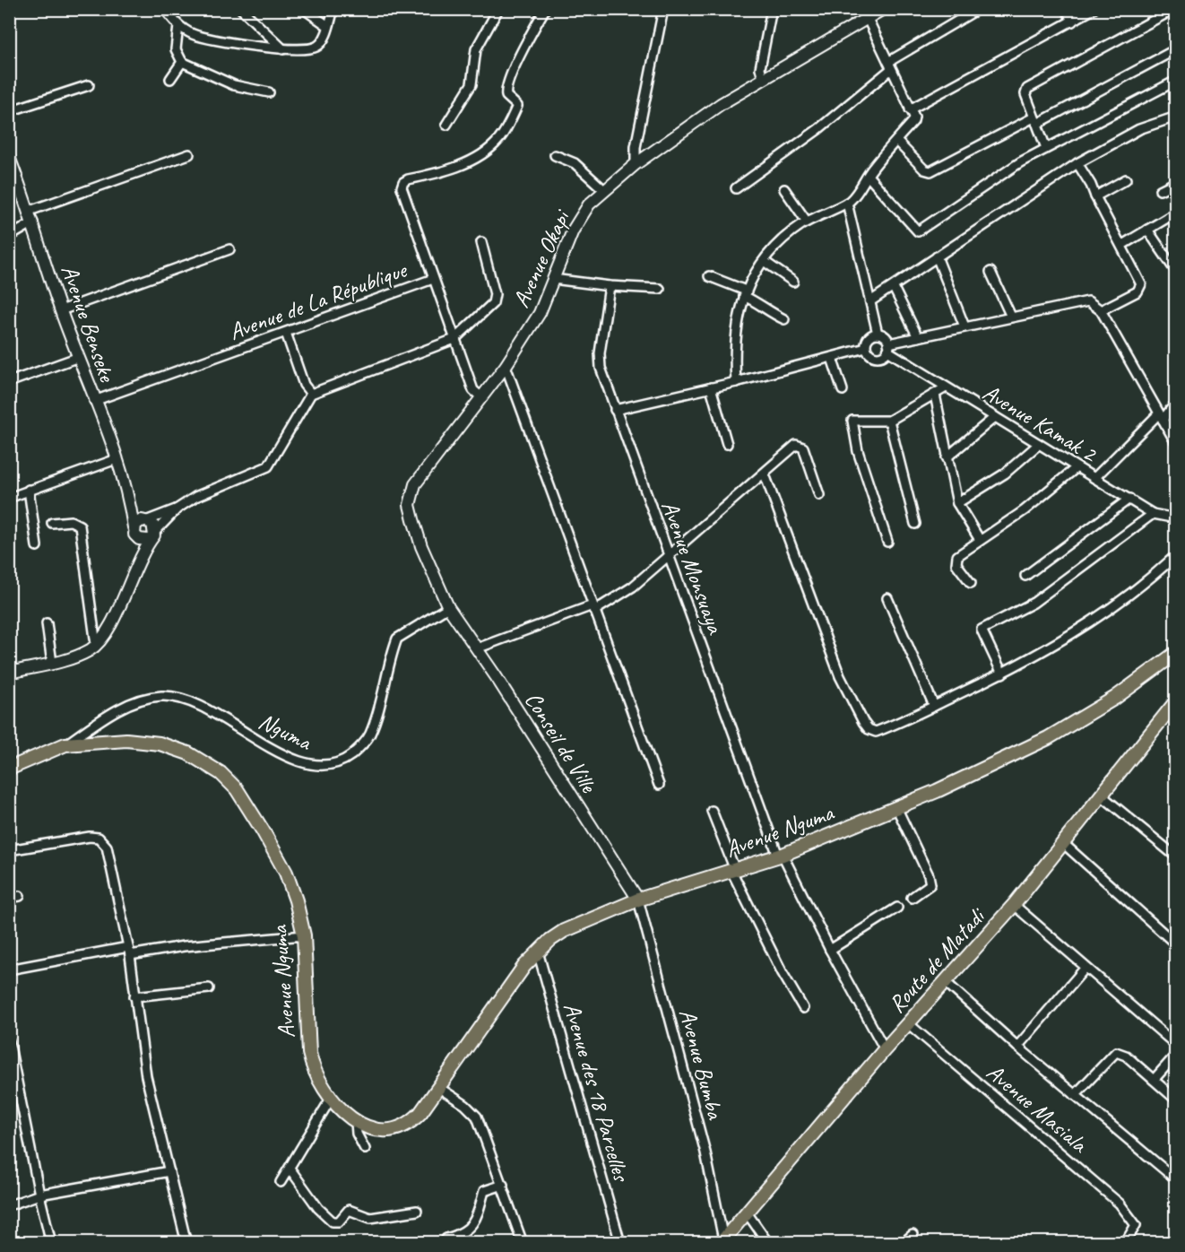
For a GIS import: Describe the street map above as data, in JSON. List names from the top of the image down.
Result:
{
  "streets": {
    "main road": ["Avenue Nguma", "Route de Matadi"],
    "street": [
      "Avenue Okapi",
      "Avenue de La République",
      "Avenue Benseke",
      "Avenue Kamak 2",
      "Avenue Monsuaya",
      "Nguma",
      "Conseil de Ville",
      "Avenue Bumba",
      "Avenue des 18 Parcelles",
      "Avenue Masiala"
    ]
  },
  "crossings": [
    ["Avenue Okapi", "Avenue de La République"],
    ["Avenue Okapi", "Nguma"],
    ["Avenue Okapi", "Conseil de Ville"],
    ["Avenue de La République", "Avenue Benseke"],
    ["Avenue Monsuaya", "Avenue Nguma"],
    ["Avenue Monsuaya", "Route de Matadi"],
    ["Nguma", "Conseil de Ville"],
    ["Nguma", "Avenue Nguma"],
    ["Conseil de Ville", "Avenue Nguma"],
    ["Conseil de Ville", "Avenue Bumba"],
    ["Avenue Nguma", "Avenue Bumba"],
    ["Avenue Nguma", "Avenue des 18 Parcelles"],
    ["Route de Matadi", "Avenue Bumba"],
    ["Route de Matadi", "Avenue Masiala"]
  ]
}
